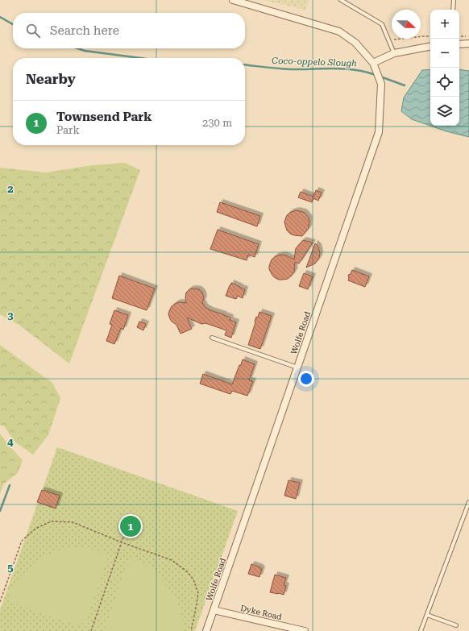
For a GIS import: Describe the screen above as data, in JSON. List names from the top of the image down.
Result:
{
  "streets": {
    "street": ["Wolfe Road", "Dyke Road"]
  },
  "crossings": [
    ["Wolfe Road", "Dyke Road"]
  ],
  "water": ["Coco-oppelo Slough"],
  "north": "right",
  "page": {
    "map_buttons": ["+", "−"],
    "search": "Search here",
    "heading": "Nearby",
    "list": [
      {
        "mark": "1",
        "name": "Townsend Park",
        "note": "Park",
        "value": "230 m"
      }
    ],
    "pins": "1"
  },
  "grid": {
    "rows": [
      "2",
      "3",
      "4",
      "5"
    ]
  }
}
